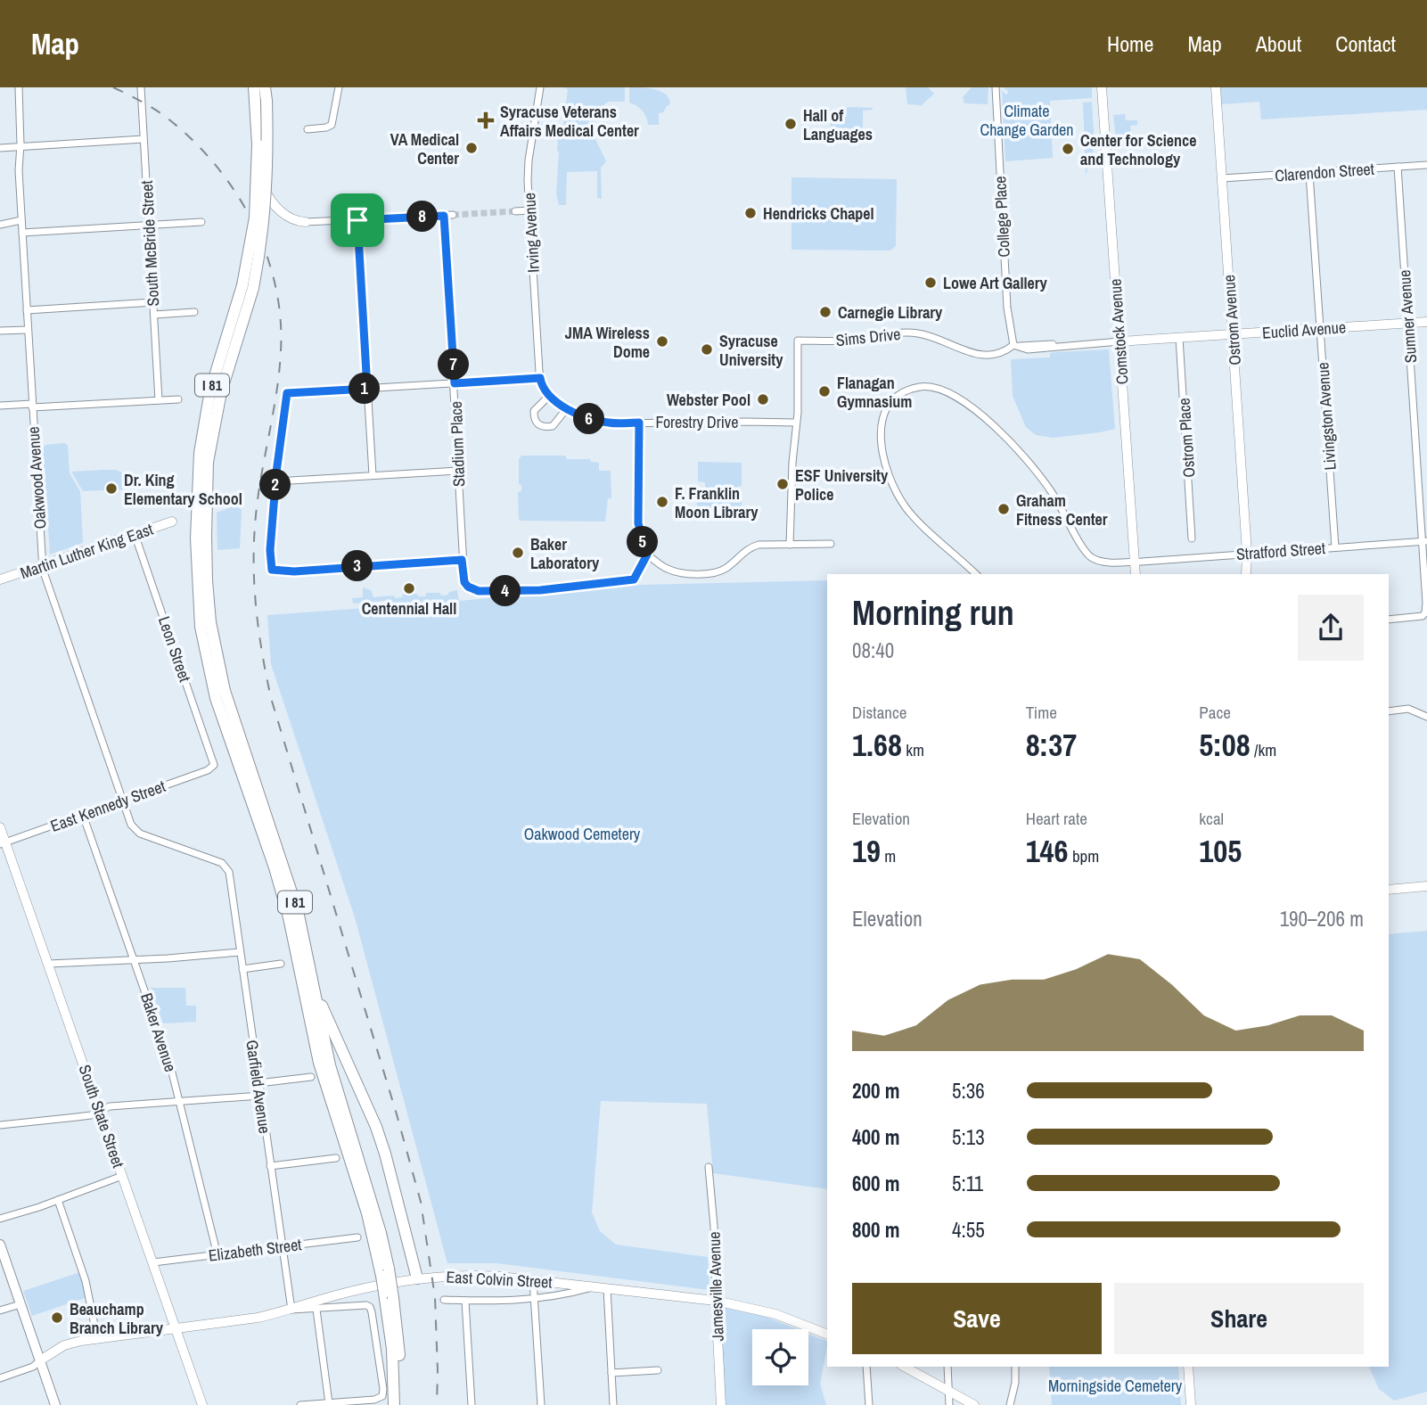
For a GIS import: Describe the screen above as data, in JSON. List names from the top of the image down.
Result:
{
  "streets": {
    "highway": ["I 81"],
    "street": [
      "Clarendon Street",
      "College Place",
      "Irving Avenue",
      "South McBride Street",
      "Sumner Avenue",
      "Ostrom Avenue",
      "Euclid Avenue",
      "Comstock Avenue",
      "Sims Drive",
      "Livingston Avenue",
      "Forestry Drive",
      "Ostrom Place",
      "Stadium Place",
      "Oakwood Avenue",
      "Martin Luther King East",
      "Stratford Street",
      "Leon Street",
      "East Kennedy Street",
      "Baker Avenue",
      "Garfield Avenue",
      "South State Street",
      "Elizabeth Street",
      "East Colvin Street",
      "Jamesville Avenue"
    ]
  },
  "crossings": [
    ["Clarendon Street", "Sumner Avenue"],
    ["Clarendon Street", "Ostrom Avenue"],
    ["Clarendon Street", "Livingston Avenue"],
    ["College Place", "Euclid Avenue"],
    ["College Place", "Sims Drive"],
    ["Irving Avenue", "Forestry Drive"],
    ["Sumner Avenue", "Euclid Avenue"],
    ["Sumner Avenue", "Stratford Street"],
    ["Ostrom Avenue", "Euclid Avenue"],
    ["Ostrom Avenue", "Stratford Street"],
    ["Euclid Avenue", "Comstock Avenue"],
    ["Euclid Avenue", "Sims Drive"],
    ["Euclid Avenue", "Livingston Avenue"],
    ["Euclid Avenue", "Ostrom Place"],
    ["Comstock Avenue", "Stratford Street"],
    ["Sims Drive", "Forestry Drive"],
    ["Livingston Avenue", "Stratford Street"],
    ["Oakwood Avenue", "Martin Luther King East"],
    ["Oakwood Avenue", "East Kennedy Street"],
    ["Oakwood Avenue", "Garfield Avenue"],
    ["Martin Luther King East", "Leon Street"],
    ["Leon Street", "East Kennedy Street"],
    ["East Kennedy Street", "Baker Avenue"],
    ["East Kennedy Street", "South State Street"],
    ["Baker Avenue", "Elizabeth Street"],
    ["Garfield Avenue", "Elizabeth Street"],
    ["Garfield Avenue", "East Colvin Street"],
    ["South State Street", "Elizabeth Street"],
    ["South State Street", "East Colvin Street"],
    ["East Colvin Street", "Jamesville Avenue"]
  ],
  "parks": ["Climate Change Garden", "Oakwood Cemetery", "Morningside Cemetery"],
  "places": {
    "health": ["Syracuse Veterans Affairs Medical Center"],
    "other": [
      "Hall of Languages",
      "VA Medical Center",
      "Center for Science and Technology",
      "Hendricks Chapel",
      "Lowe Art Gallery",
      "Carnegie Library",
      "JMA Wireless Dome",
      "Syracuse University",
      "Flanagan Gymnasium",
      "Webster Pool",
      "ESF University Police",
      "Dr. King Elementary School",
      "F. Franklin Moon Library",
      "Graham Fitness Center",
      "Baker Laboratory",
      "Centennial Hall",
      "Beauchamp Branch Library"
    ]
  },
  "page": {
    "header": "Map",
    "nav": [
      "Home",
      "Map",
      "About",
      "Contact"
    ],
    "pins": [
      "8",
      "7",
      "1",
      "6",
      "2",
      "5",
      "3",
      "4"
    ],
    "heading": ["Morning run", "08:40"],
    "stats": [
      ["Distance", "1.68 km"],
      ["Time", "8:37"],
      ["Pace", "5:08 /km"],
      ["Elevation", "19 m"],
      ["Heart rate", "146 bpm"],
      ["kcal", "105"]
    ],
    "chart": ["Elevation", "190–206 m"],
    "list": [
      {
        "name": "200 m",
        "note": "5:36"
      },
      {
        "name": "400 m",
        "note": "5:13"
      },
      {
        "name": "600 m",
        "note": "5:11"
      },
      {
        "name": "800 m",
        "note": "4:55"
      }
    ],
    "buttons": ["Save", "Share"]
  }
}
